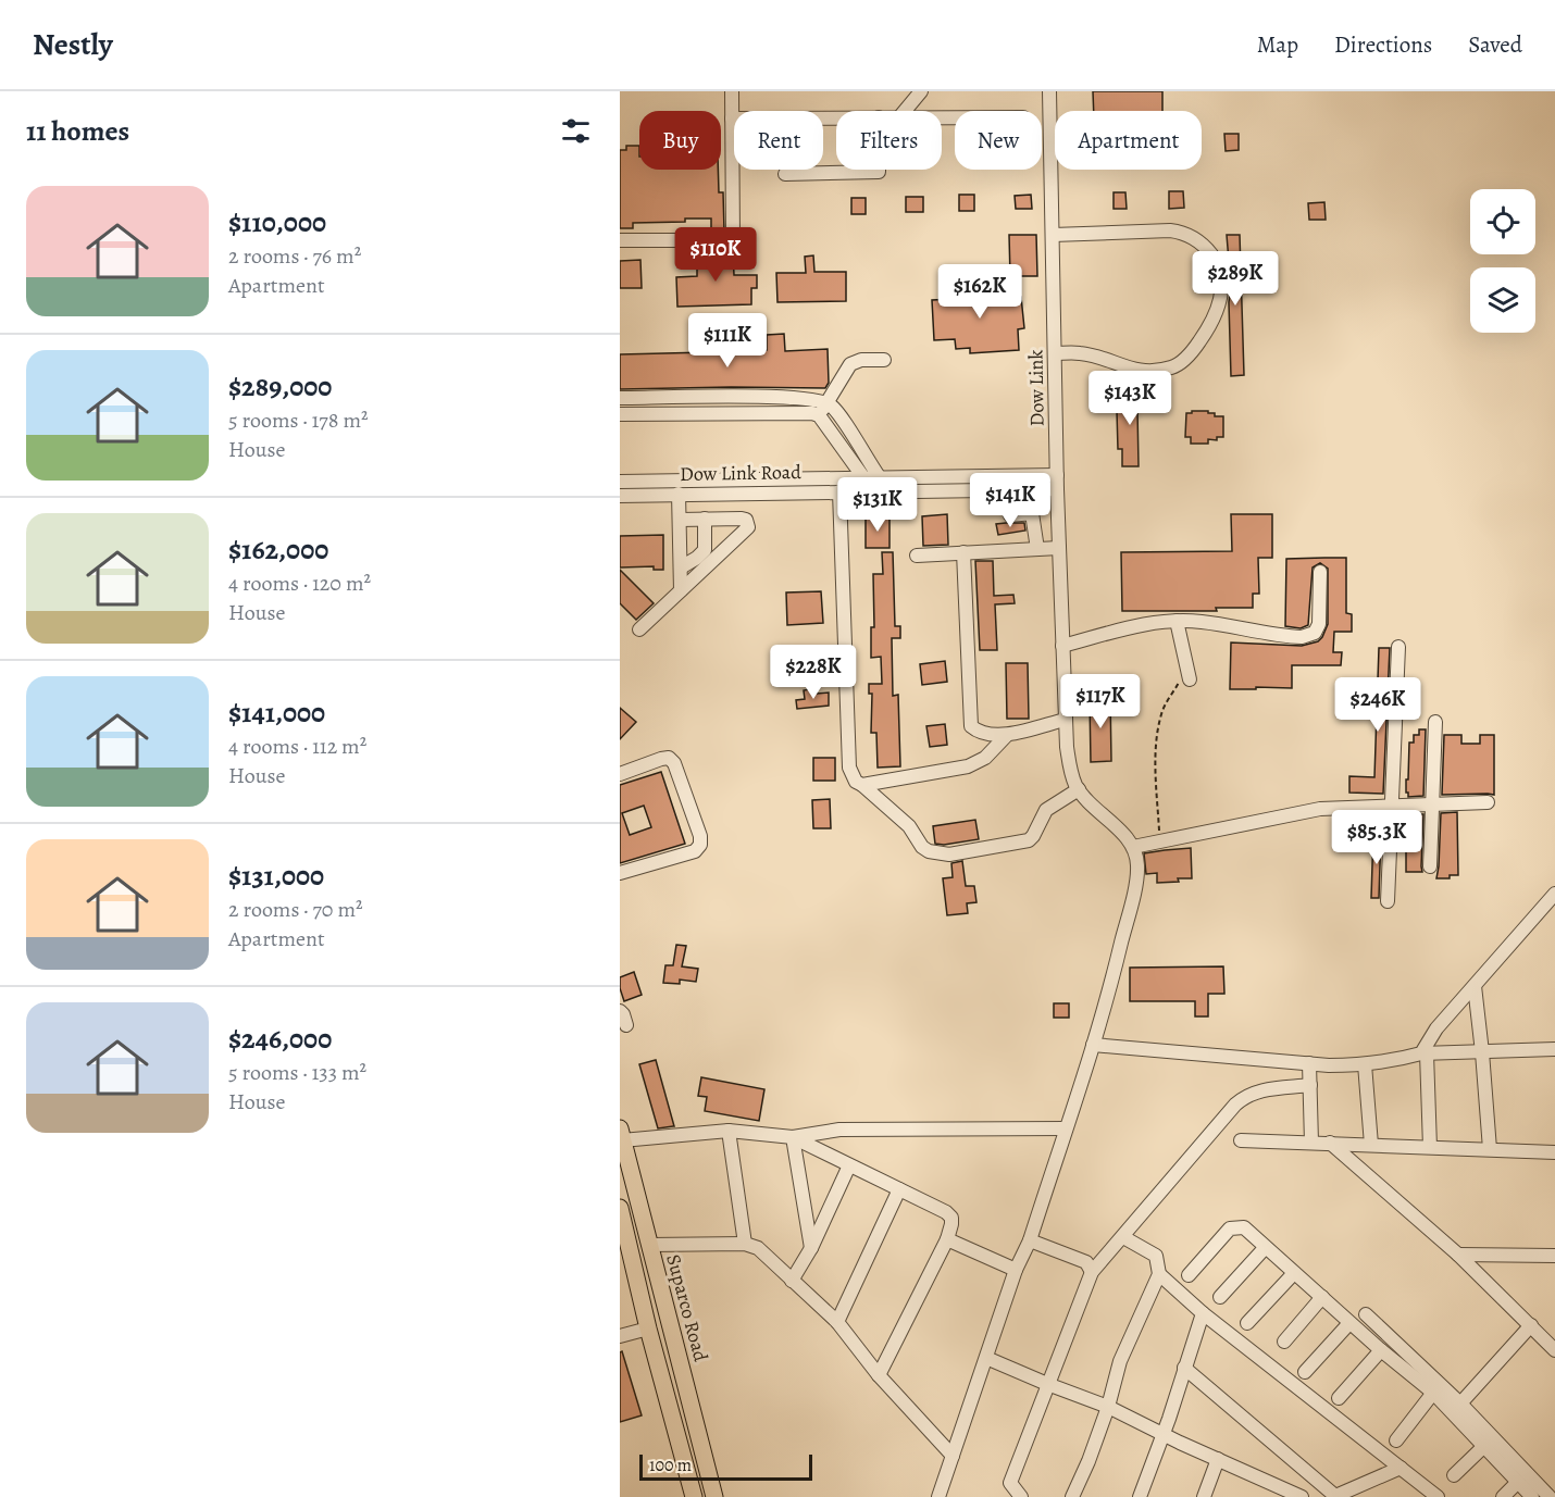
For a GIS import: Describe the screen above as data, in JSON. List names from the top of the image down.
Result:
{
  "streets": {
    "main road": ["Suparco Road"],
    "street": ["Dow Link", "Dow Link Road"]
  },
  "crossings": [
    ["Dow Link", "Dow Link Road"]
  ],
  "scale_bar": "100 m",
  "page": {
    "header": "Nestly",
    "nav": ["Map", "Directions", "Saved"],
    "heading": "11 homes",
    "chip": [
      "Buy",
      "Rent",
      "Filters",
      "New",
      "Apartment"
    ],
    "list": [
      {
        "name": "$110,000",
        "note": "2 rooms · 76 m² · Apartment"
      },
      {
        "name": "$289,000",
        "note": "5 rooms · 178 m² · House"
      },
      {
        "name": "$162,000",
        "note": "4 rooms · 120 m² · House"
      },
      {
        "name": "$141,000",
        "note": "4 rooms · 112 m² · House"
      },
      {
        "name": "$131,000",
        "note": "2 rooms · 70 m² · Apartment"
      },
      {
        "name": "$246,000",
        "note": "5 rooms · 133 m² · House"
      }
    ],
    "price": [
      "$110K",
      "$289K",
      "$162K",
      "$111K",
      "$143K",
      "$141K",
      "$131K",
      "$228K",
      "$117K",
      "$246K",
      "$85.3K"
    ],
    "scale": "100 m"
  }
}
